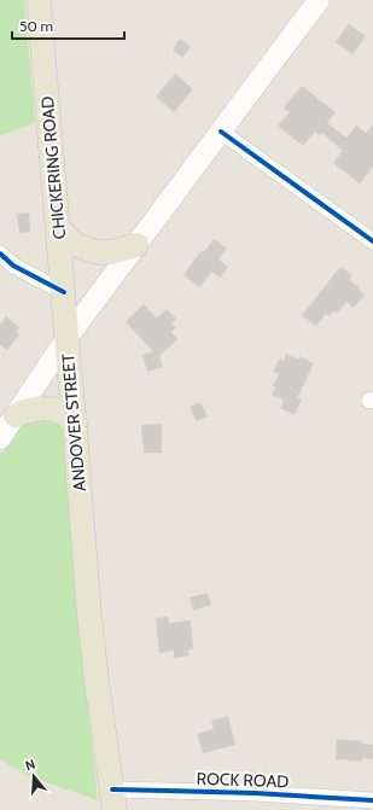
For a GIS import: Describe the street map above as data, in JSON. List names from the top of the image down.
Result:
{
  "streets": {
    "main road": ["CHICKERING ROAD", "ANDOVER STREET"],
    "street": ["ROCK ROAD"]
  },
  "crossings": [
    ["CHICKERING ROAD", "ANDOVER STREET"],
    ["ANDOVER STREET", "ROCK ROAD"]
  ],
  "scale_bar": "50 m",
  "north": "top"
}
